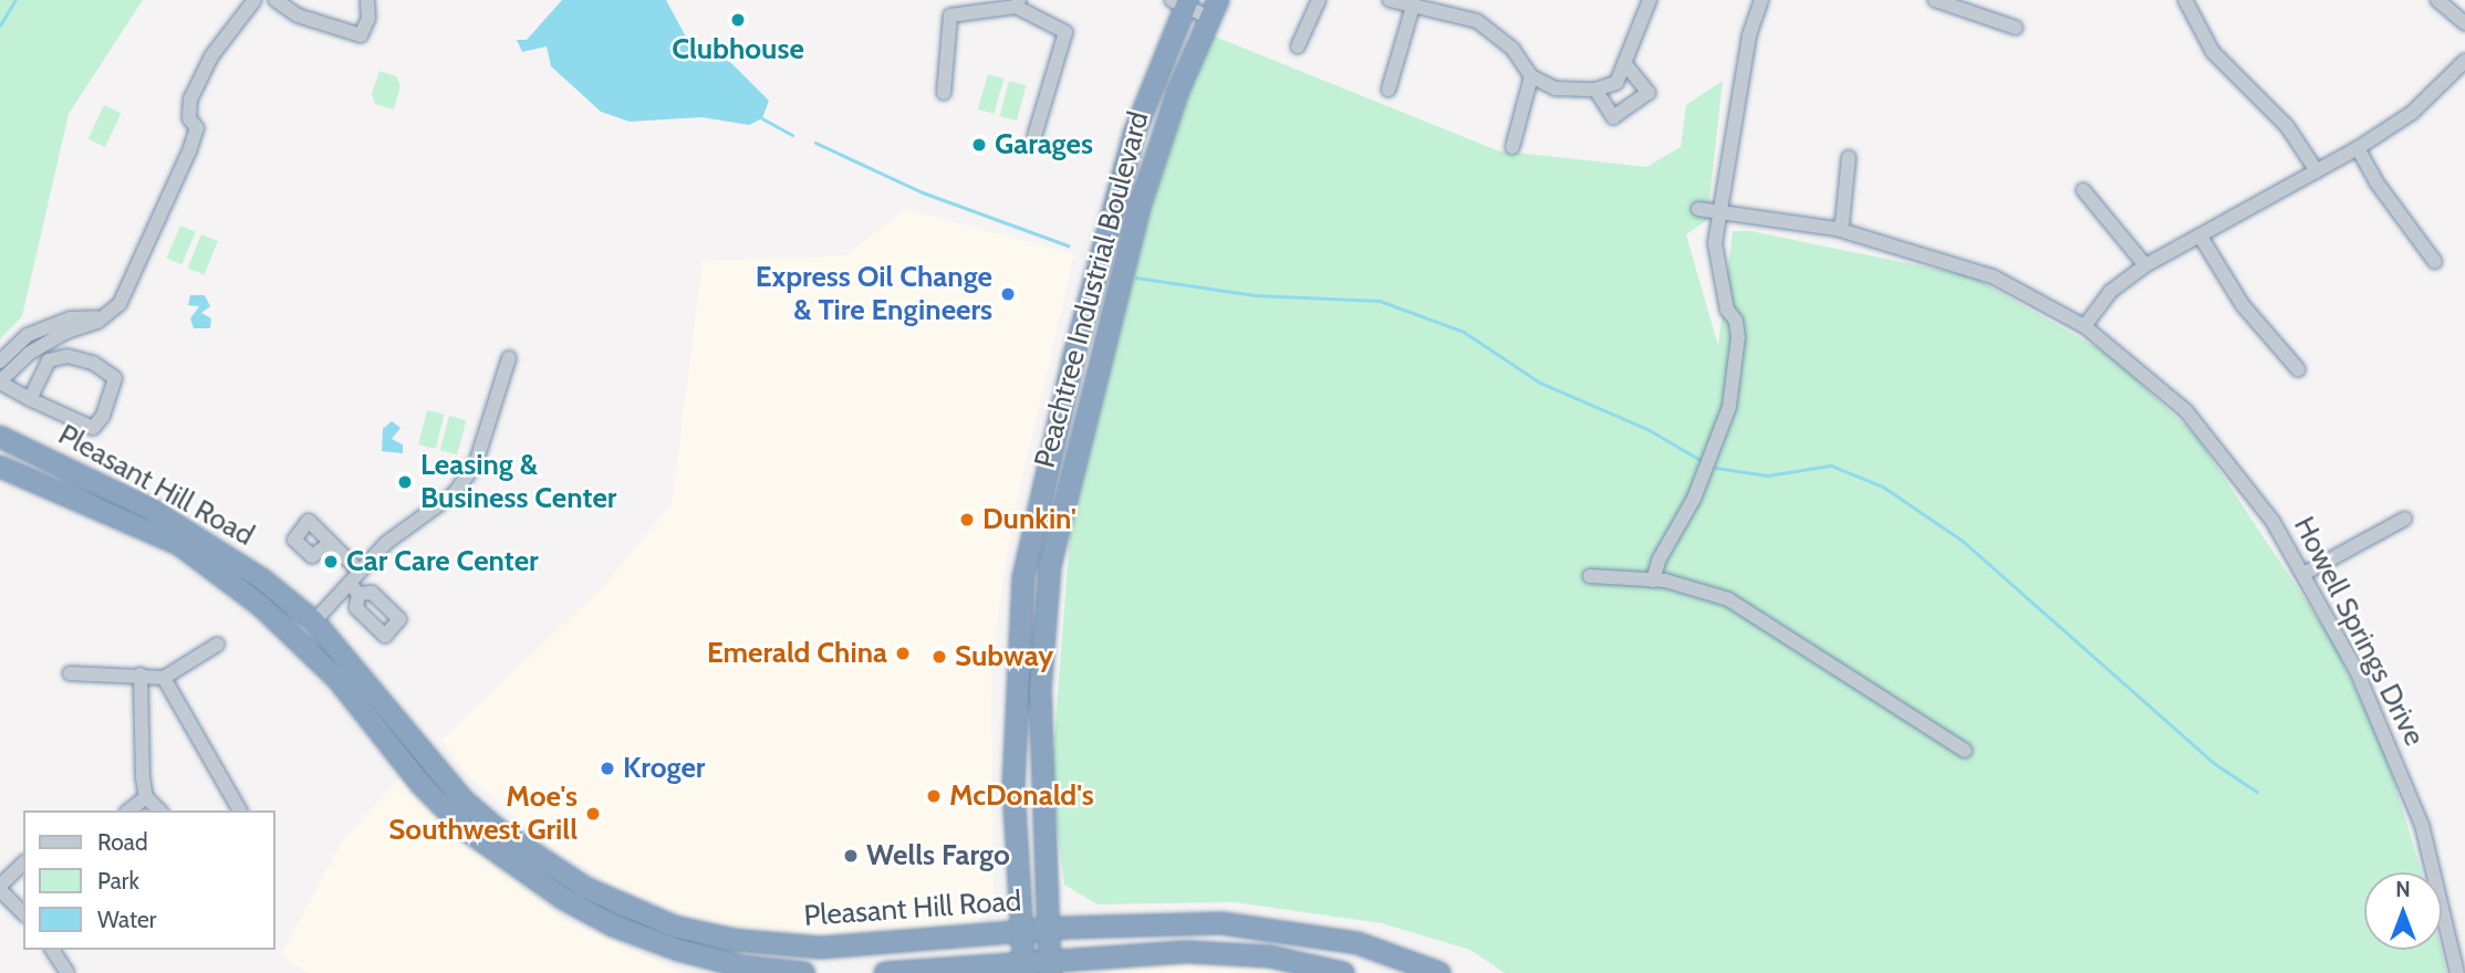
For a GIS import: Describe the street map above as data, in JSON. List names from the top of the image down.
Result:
{
  "streets": {
    "highway": ["Peachtree Industrial Boulevard", "Pleasant Hill Road"],
    "street": ["Howell Springs Drive"]
  },
  "crossings": [
    ["Peachtree Industrial Boulevard", "Pleasant Hill Road"]
  ],
  "places": [
    "Clubhouse",
    "Garages",
    "Express Oil Change & Tire Engineers",
    "Leasing & Business Center",
    "Dunkin'",
    "Car Care Center",
    "Emerald China",
    "Subway",
    "Kroger",
    "McDonald's",
    "Moe's Southwest Grill",
    "Wells Fargo"
  ],
  "legend": ["Road", "Park", "Water"],
  "north": "top"
}
